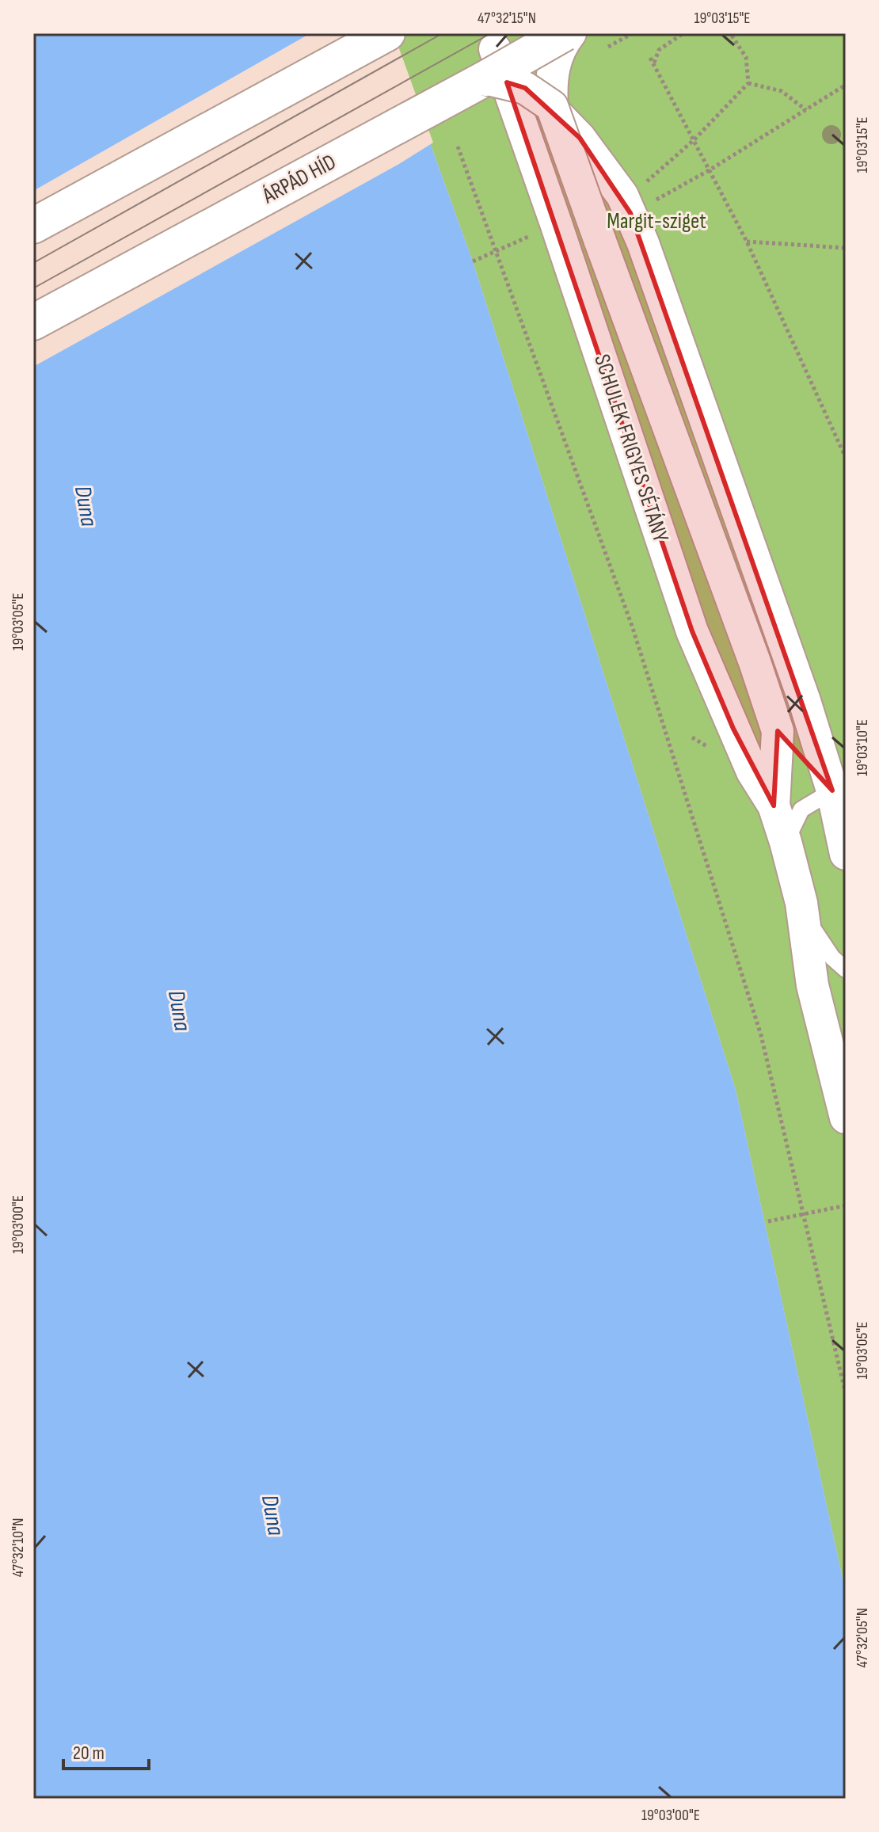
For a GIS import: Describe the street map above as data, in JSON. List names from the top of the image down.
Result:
{
  "streets": {
    "main road": ["ÁRPÁD HÍD"],
    "street": ["SCHULEK FRIGYES SÉTÁNY"]
  },
  "water": ["Duna"],
  "parks": ["Margit-sziget"],
  "scale_bar": "20 m",
  "coordinates": [
    "47°32'15\"N",
    "19°03'15\"E",
    "19°03'05\"E",
    "19°03'10\"E",
    "19°03'00\"E",
    "47°32'10\"N",
    "47°32'05\"N"
  ]
}
